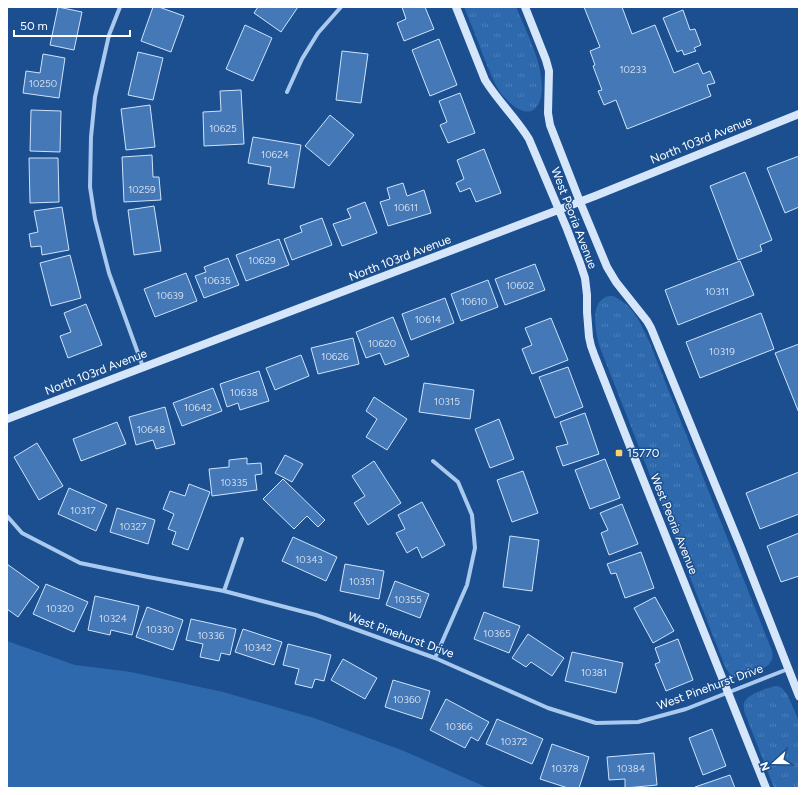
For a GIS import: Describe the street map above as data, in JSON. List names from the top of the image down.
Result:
{
  "streets": {
    "street": ["North 103rd Avenue", "West Peoria Avenue", "West Pinehurst Drive"]
  },
  "crossings": [
    ["North 103rd Avenue", "West Peoria Avenue"],
    ["West Peoria Avenue", "West Pinehurst Drive"]
  ],
  "places": {
    "transit": ["15770"]
  },
  "house_numbers": [
    "10233",
    "10250",
    "10625",
    "10624",
    "10259",
    "10611",
    "10629",
    "10635",
    "10602",
    "10311",
    "10639",
    "10610",
    "10614",
    "10620",
    "10319",
    "10626",
    "10638",
    "10315",
    "10642",
    "10648",
    "10335",
    "10317",
    "10327",
    "10343",
    "10351",
    "10355",
    "10320",
    "10324",
    "10330",
    "10365",
    "10336",
    "10342",
    "10381",
    "10360",
    "10366",
    "10372",
    "10378",
    "10384"
  ],
  "scale_bar": "50 m",
  "north": "left"
}
